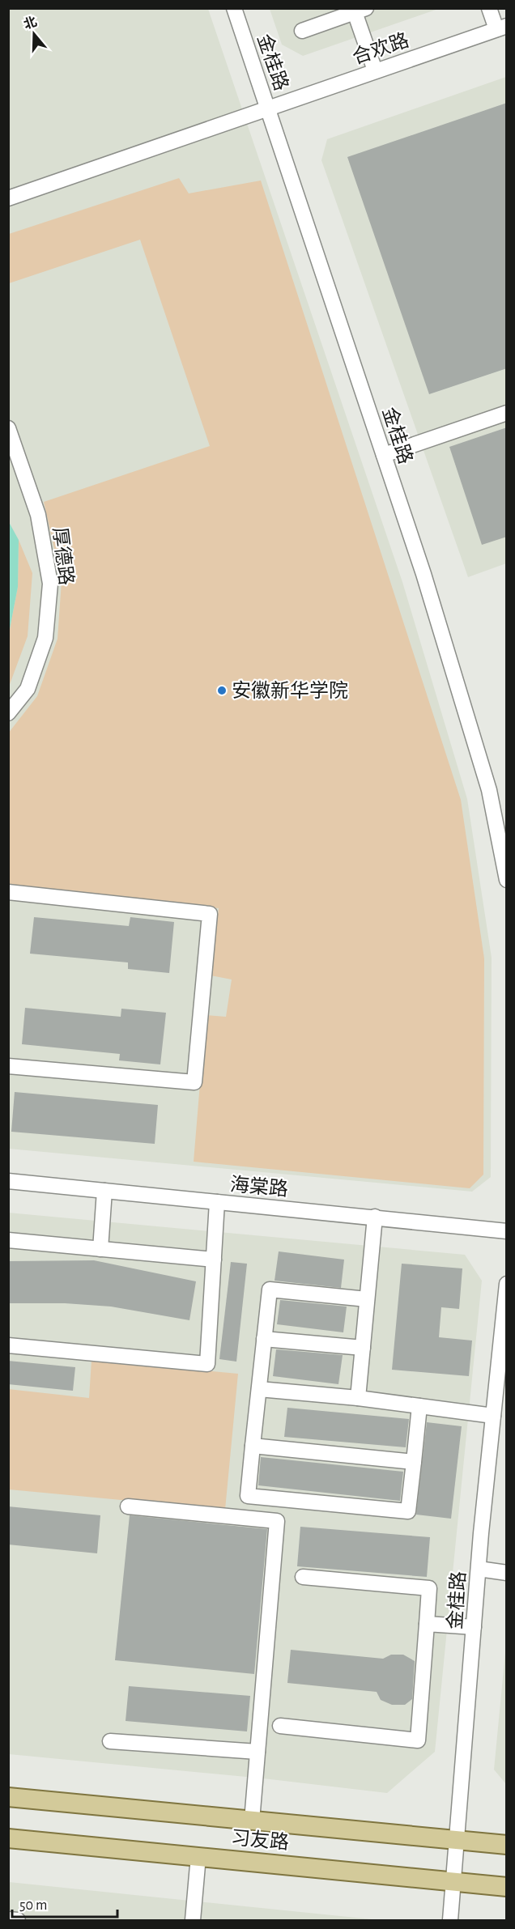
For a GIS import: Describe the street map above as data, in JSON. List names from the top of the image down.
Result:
{
  "streets": {
    "main road": ["习友路"],
    "street": [
      "合欢路",
      "金桂路",
      "厚德路",
      "海棠路"
    ]
  },
  "crossings": [
    ["合欢路", "金桂路"],
    ["金桂路", "习友路"]
  ],
  "places": ["安徽新华学院"],
  "scale_bar": "50 m",
  "north": "top"
}
